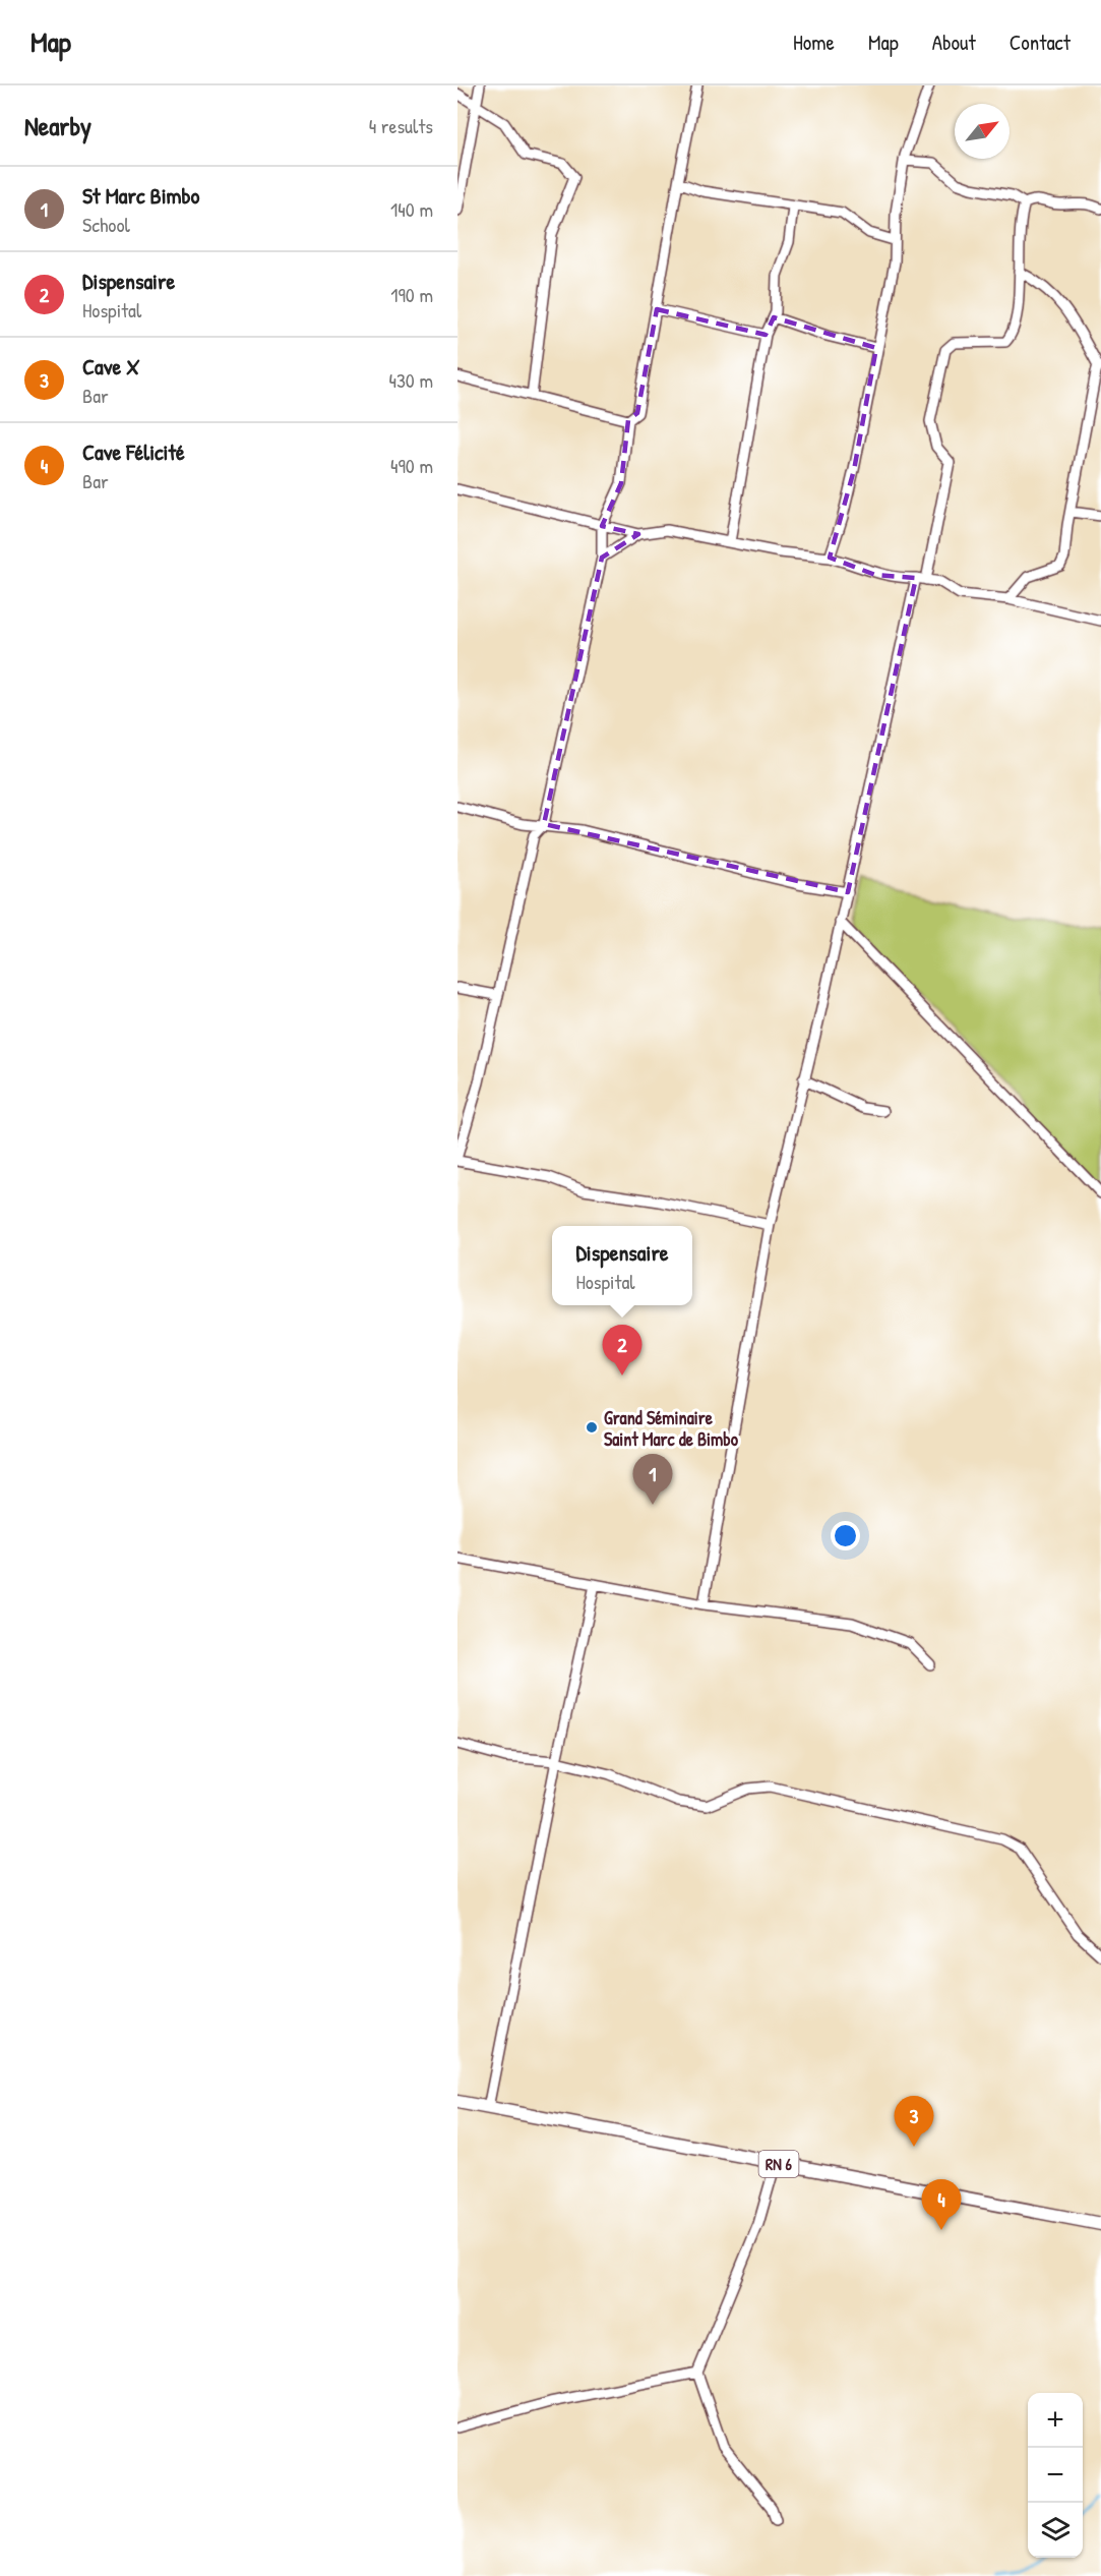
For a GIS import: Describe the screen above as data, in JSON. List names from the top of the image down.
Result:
{
  "streets": {
    "main road": ["RN 6"]
  },
  "places": ["Grand Séminaire Saint Marc de Bimbo"],
  "north": "top right",
  "page": {
    "header": "Map",
    "nav": [
      "Home",
      "Map",
      "About",
      "Contact"
    ],
    "heading": ["Nearby", "4 results"],
    "list": [
      {
        "mark": "1",
        "name": "St Marc Bimbo",
        "note": "School",
        "value": "140 m"
      },
      {
        "mark": "2",
        "name": "Dispensaire",
        "note": "Hospital",
        "value": "190 m"
      },
      {
        "mark": "3",
        "name": "Cave X",
        "note": "Bar",
        "value": "430 m"
      },
      {
        "mark": "4",
        "name": "Cave Félicité",
        "note": "Bar",
        "value": "490 m"
      }
    ],
    "popup": ["Dispensaire", "Hospital"],
    "pins": [
      "2",
      "1",
      "3",
      "4"
    ],
    "map_buttons": ["+", "−"]
  }
}
